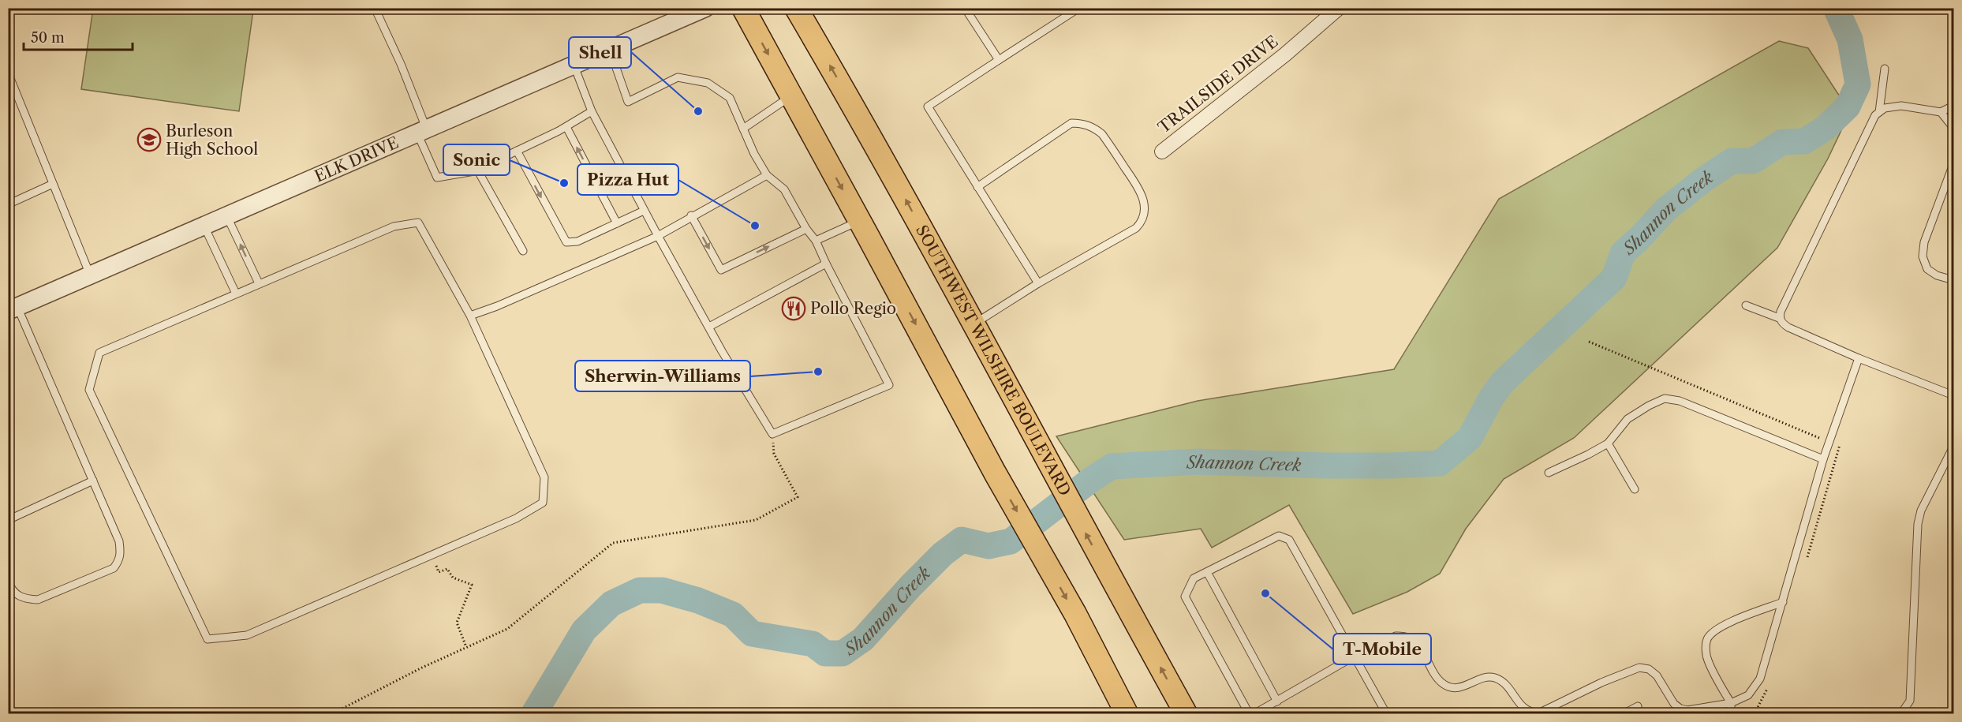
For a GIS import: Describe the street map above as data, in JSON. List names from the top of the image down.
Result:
{
  "streets": {
    "main road": ["SOUTHWEST WILSHIRE BOULEVARD"],
    "street": ["TRAILSIDE DRIVE", "ELK DRIVE"]
  },
  "water": ["Shannon Creek"],
  "places": {
    "other": [
      "Shell",
      "Sonic",
      "Pizza Hut",
      "Sherwin-Williams",
      "T-Mobile"
    ],
    "school or university": ["Burleson High School"],
    "restaurant": ["Pollo Regio"]
  },
  "scale_bar": "50 m"
}
